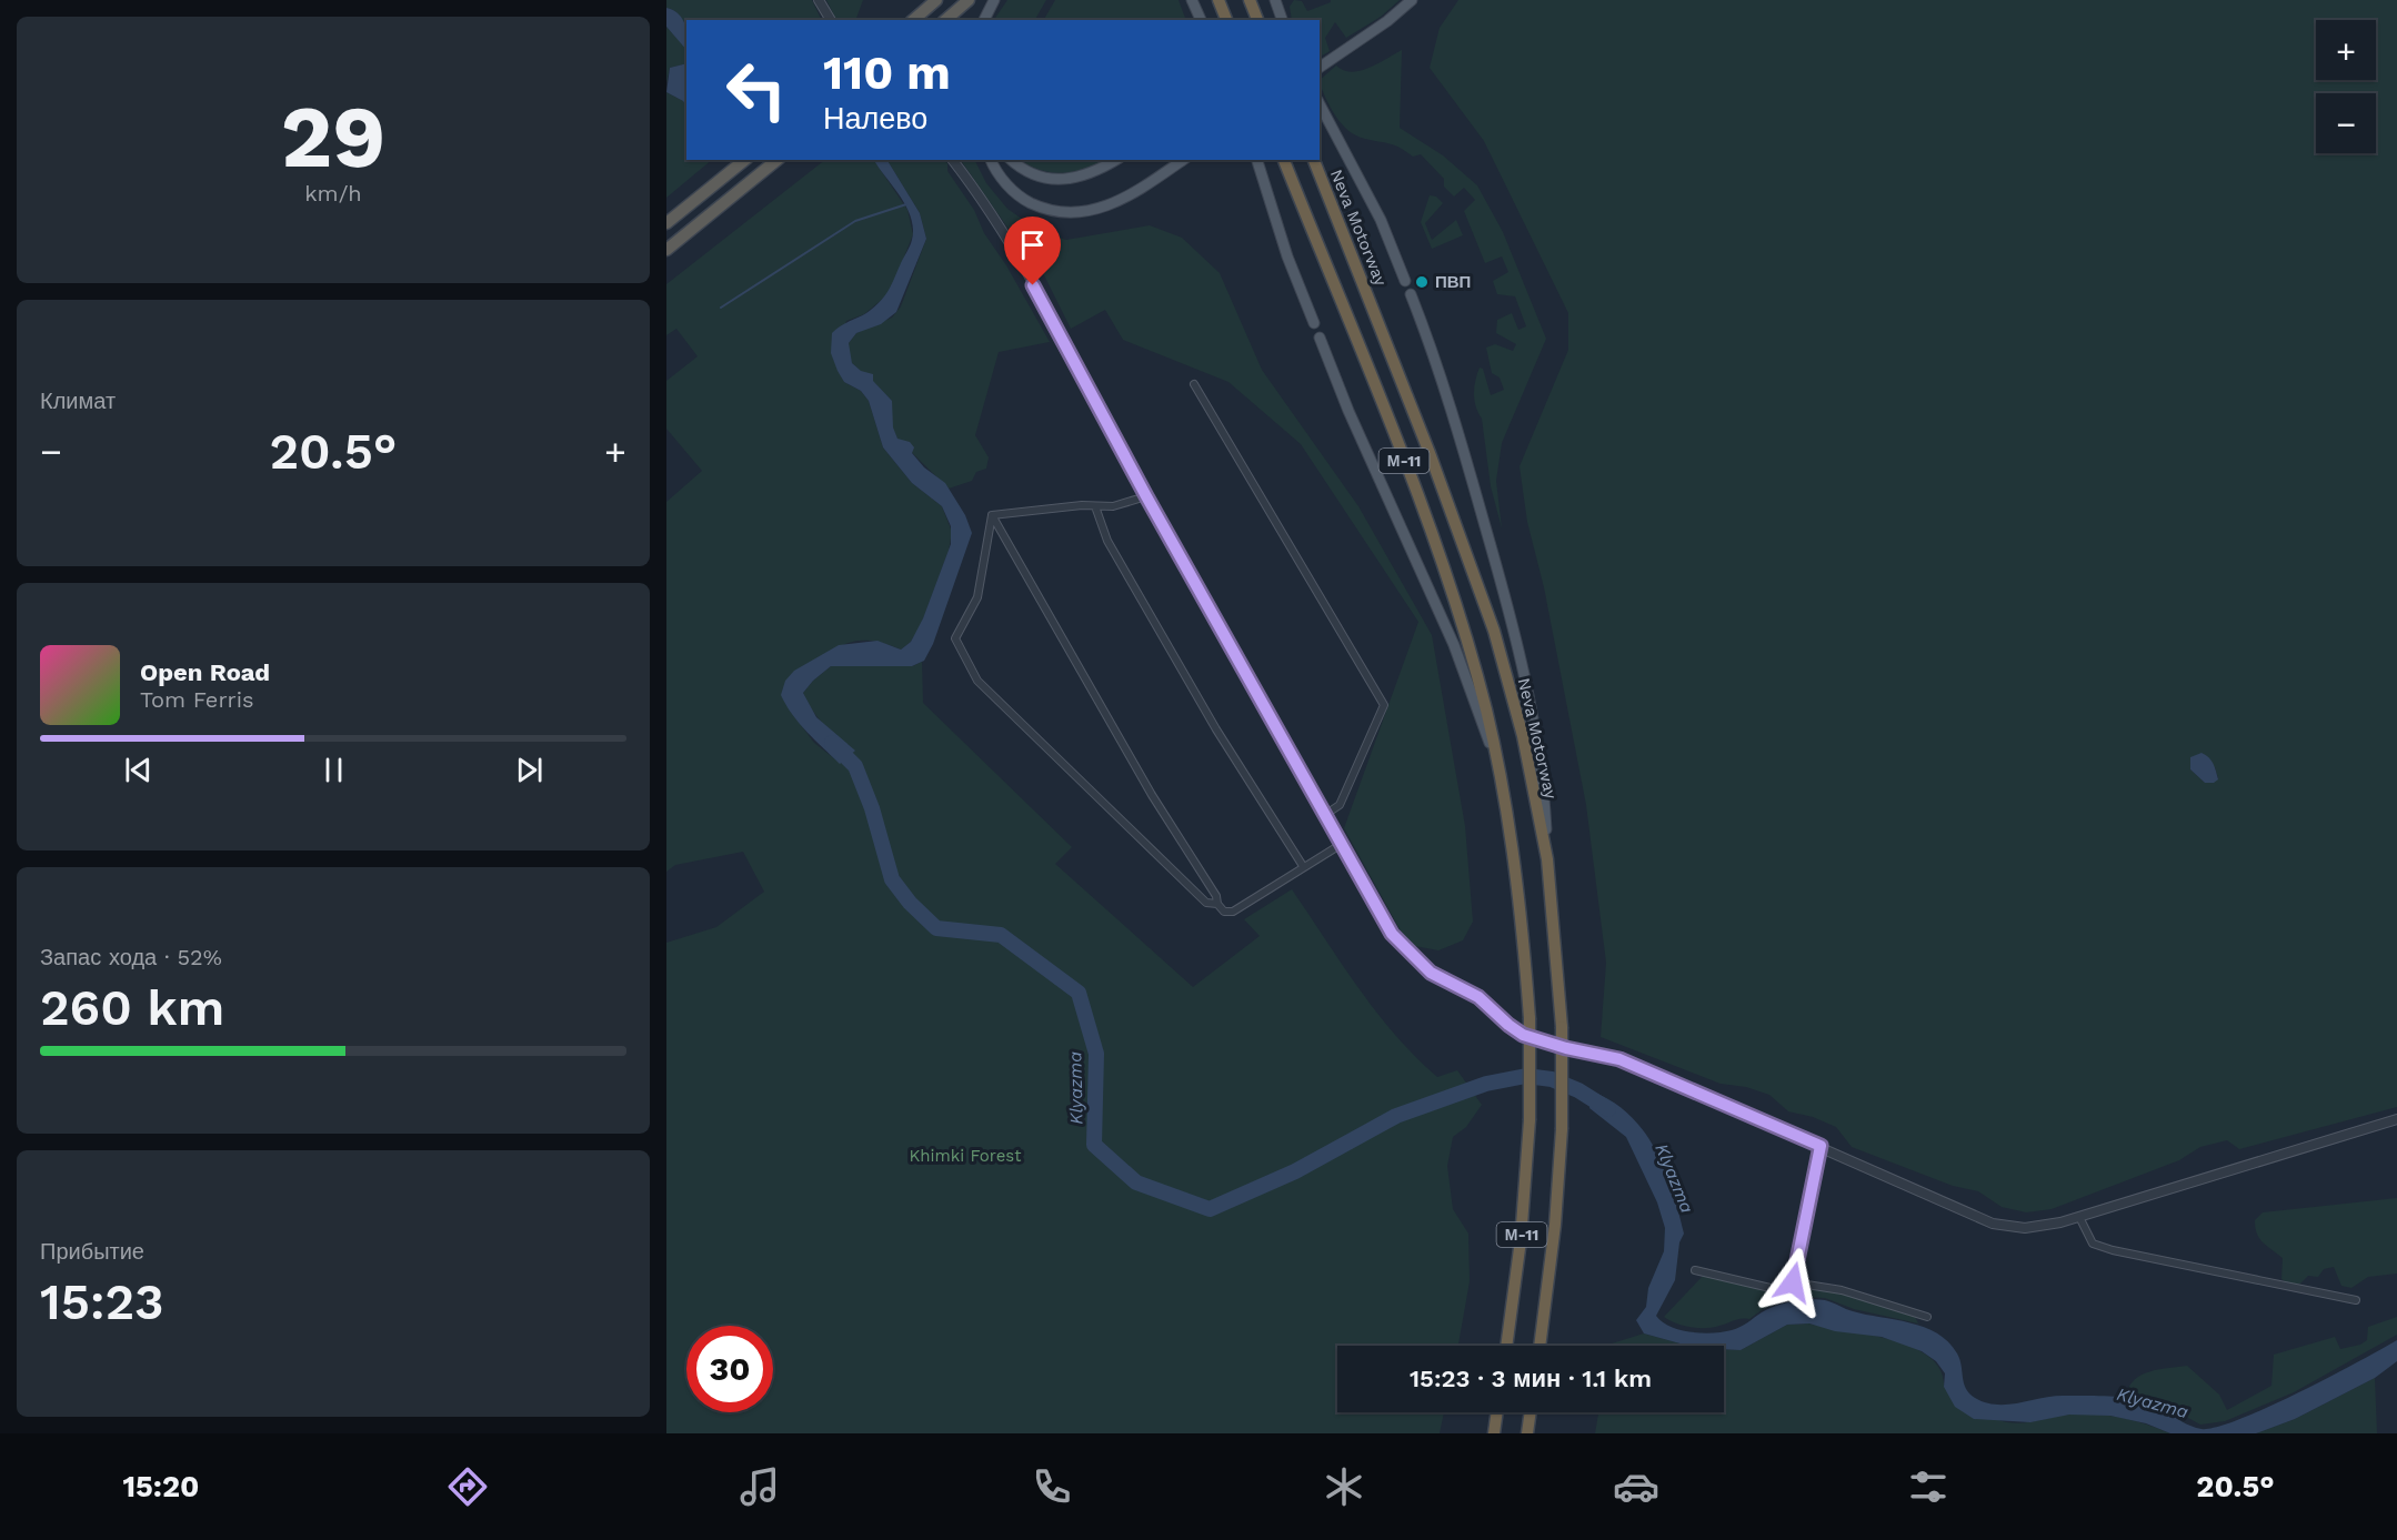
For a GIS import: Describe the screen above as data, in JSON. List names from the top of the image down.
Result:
{
  "streets": {
    "highway": ["Neva Motorway", "М-11"]
  },
  "crossings": [
    ["Neva Motorway", "М-11"]
  ],
  "water": ["Klyazma"],
  "parks": ["Khimki Forest"],
  "places": ["ПВП"],
  "page": {
    "tile": [
      ["29", "km/h"],
      "Климат",
      ["Запас хода · 52%", "260 km"],
      ["Прибытие", "15:23"]
    ],
    "map_buttons": ["+", "−"],
    "turn": ["110 m", "Налево"],
    "heat": ["−", "20.5°", "+"],
    "song": ["Open Road", "Tom Ferris"],
    "limit": "30",
    "trip": "15:23 · 3 мин · 1.1 km",
    "tabs": ["15:20", "20.5°"]
  }
}
